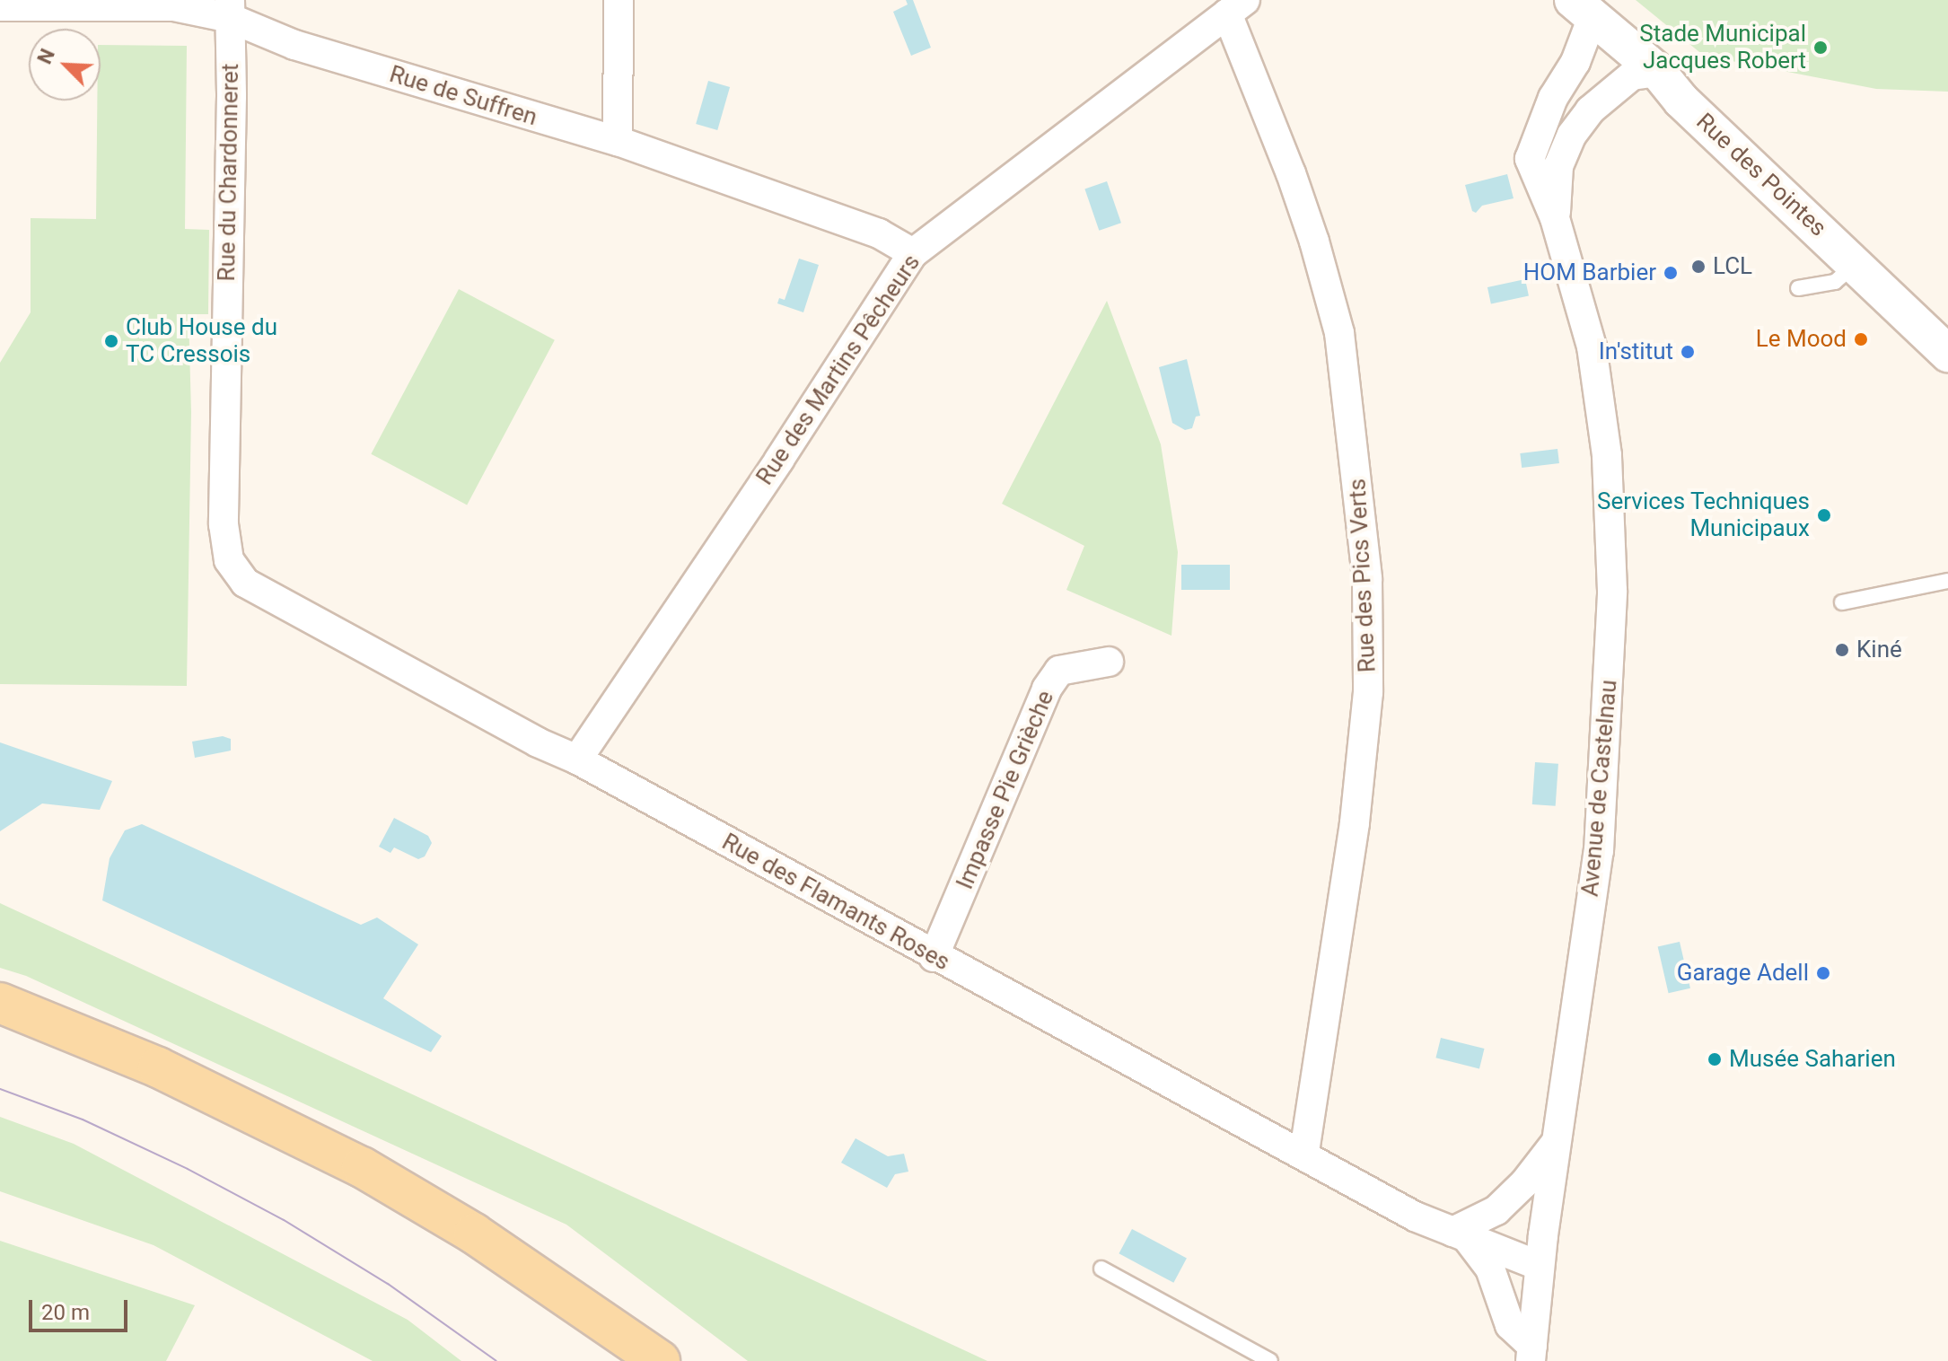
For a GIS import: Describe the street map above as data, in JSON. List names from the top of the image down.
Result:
{
  "streets": {
    "street": [
      "Rue de Suffren",
      "Rue du Chardonneret",
      "Rue des Pointes",
      "Rue des Martins Pêcheurs",
      "Rue des Pics Verts",
      "Avenue de Castelnau",
      "Impasse Pie Grièche",
      "Rue des Flamants Roses"
    ]
  },
  "crossings": [
    ["Rue de Suffren", "Rue du Chardonneret"],
    ["Rue de Suffren", "Rue des Martins Pêcheurs"],
    ["Rue du Chardonneret", "Rue des Flamants Roses"],
    ["Rue des Pointes", "Avenue de Castelnau"],
    ["Rue des Martins Pêcheurs", "Rue des Pics Verts"],
    ["Rue des Martins Pêcheurs", "Rue des Flamants Roses"],
    ["Rue des Pics Verts", "Rue des Flamants Roses"],
    ["Avenue de Castelnau", "Rue des Flamants Roses"],
    ["Impasse Pie Grièche", "Rue des Flamants Roses"]
  ],
  "places": [
    "Stade Municipal Jacques Robert",
    "LCL",
    "HOM Barbier",
    "Le Mood",
    "Club House du TC Cressois",
    "In'stitut",
    "Services Techniques Municipaux",
    "Kiné",
    "Garage Adell",
    "Musée Saharien"
  ],
  "scale_bar": "20 m",
  "north": "top left"
}
